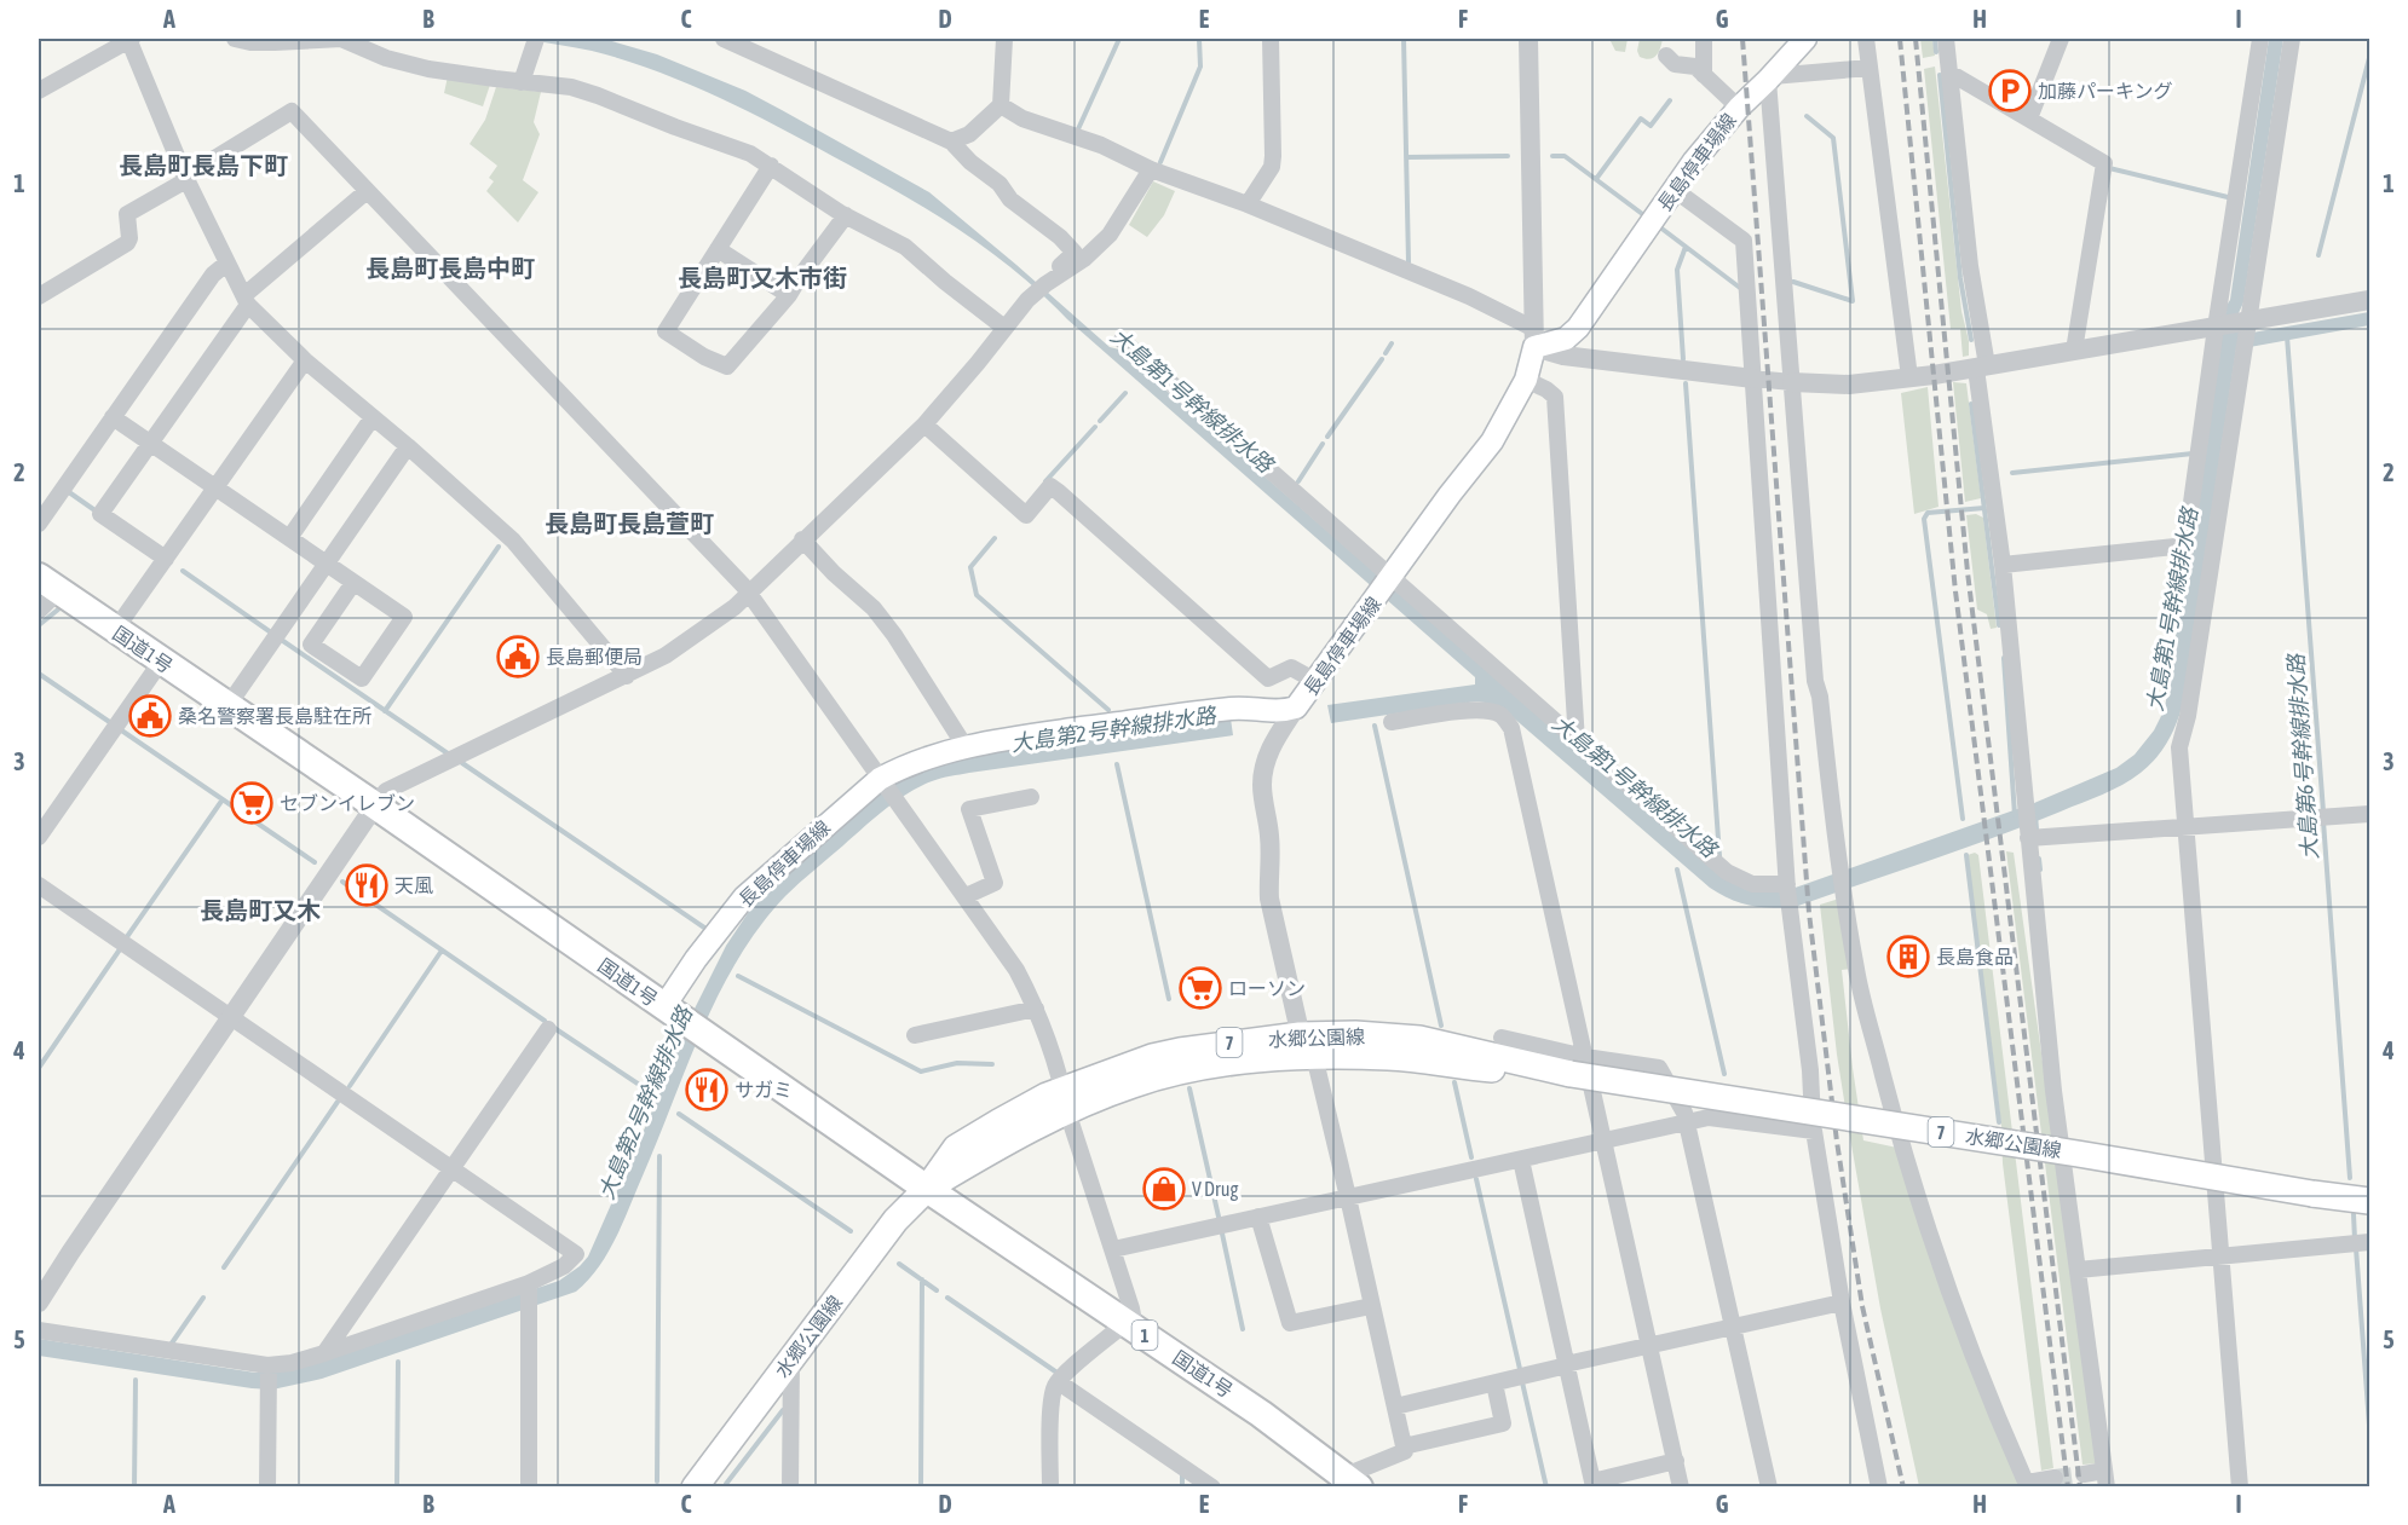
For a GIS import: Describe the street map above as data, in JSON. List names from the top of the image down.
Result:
{
  "streets": {
    "highway": ["国道1号", "1"],
    "main road": ["長島停車場線", "水郷公園線", "7"]
  },
  "crossings": [
    ["長島停車場線", "国道1号"],
    ["国道1号", "水郷公園線"]
  ],
  "districts": [
    "長島町長島下町",
    "長島町長島中町",
    "長島町又木市街",
    "長島町長島萱町",
    "長島町又木"
  ],
  "water": ["大島第1号幹線排水路", "大島第2号幹線排水路", "大島第6号幹線排水路"],
  "places": {
    "parking": ["加藤パーキング"],
    "public building": ["長島郵便局", "桑名警察署長島駐在所"],
    "supermarket": ["セブンイレブン", "ローソン"],
    "restaurant": ["天風", "サガミ"],
    "building": ["長島食品"],
    "shop": ["V Drug"]
  },
  "grid": {
    "columns": [
      "A",
      "B",
      "C",
      "D",
      "E",
      "F",
      "G",
      "H",
      "I"
    ],
    "rows": [
      "1",
      "2",
      "3",
      "4",
      "5"
    ]
  }
}
